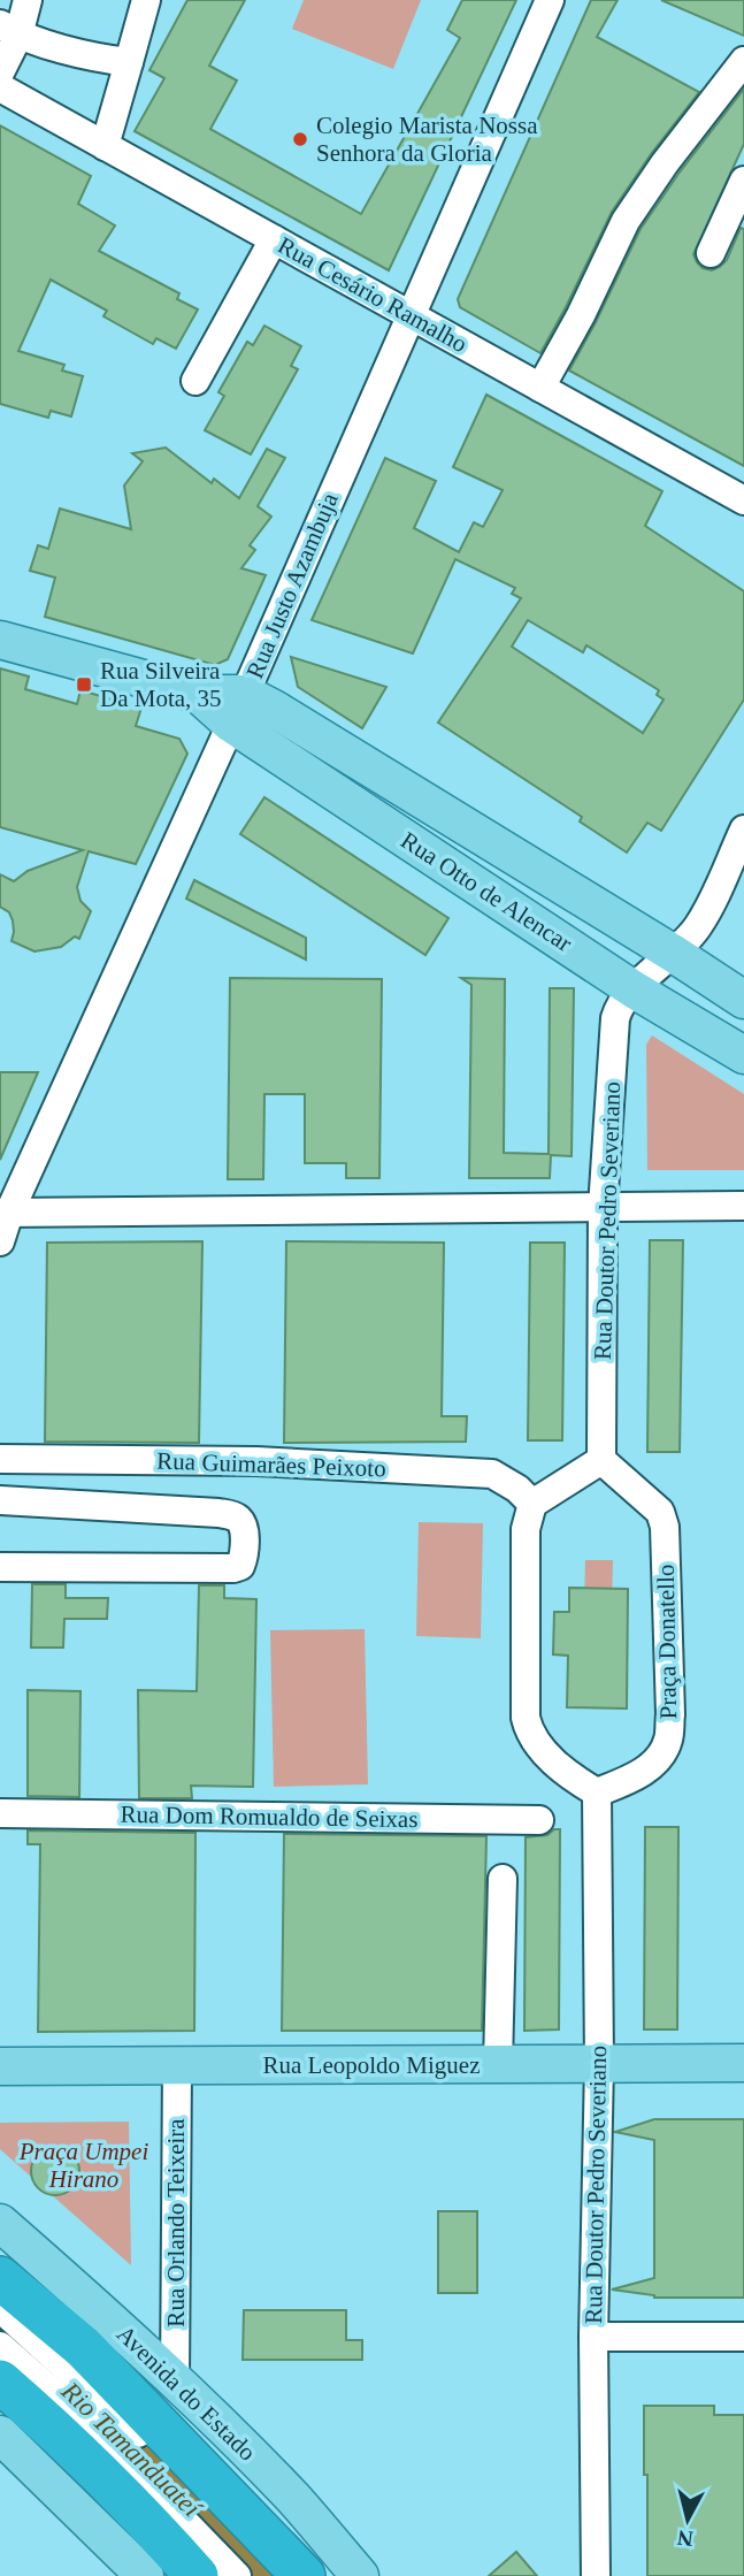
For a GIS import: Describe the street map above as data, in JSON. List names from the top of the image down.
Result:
{
  "streets": {
    "highway": ["Avenida do Estado"],
    "main road": ["Rua Otto de Alencar", "Rua Leopoldo Miguez"],
    "street": [
      "Rua Cesário Ramalho",
      "Rua Justo Azambuja",
      "Rua Doutor Pedro Severiano",
      "Rua Guimarães Peixoto",
      "Praça Donatello",
      "Rua Dom Romualdo de Seixas",
      "Rua Orlando Teixeira"
    ]
  },
  "crossings": [
    ["Rua Cesário Ramalho", "Rua Justo Azambuja"],
    ["Rua Justo Azambuja", "Rua Otto de Alencar"],
    ["Rua Otto de Alencar", "Rua Doutor Pedro Severiano"],
    ["Rua Doutor Pedro Severiano", "Praça Donatello"],
    ["Rua Doutor Pedro Severiano", "Rua Leopoldo Miguez"],
    ["Rua Leopoldo Miguez", "Rua Orlando Teixeira"],
    ["Rua Orlando Teixeira", "Avenida do Estado"]
  ],
  "water": ["Rio Tamanduateí"],
  "parks": ["Praça Umpei Hirano"],
  "places": {
    "other": ["Colegio Marista Nossa Senhora da Gloria"],
    "transit": ["Rua Silveira Da Mota, 35"]
  },
  "north": "bottom"
}
